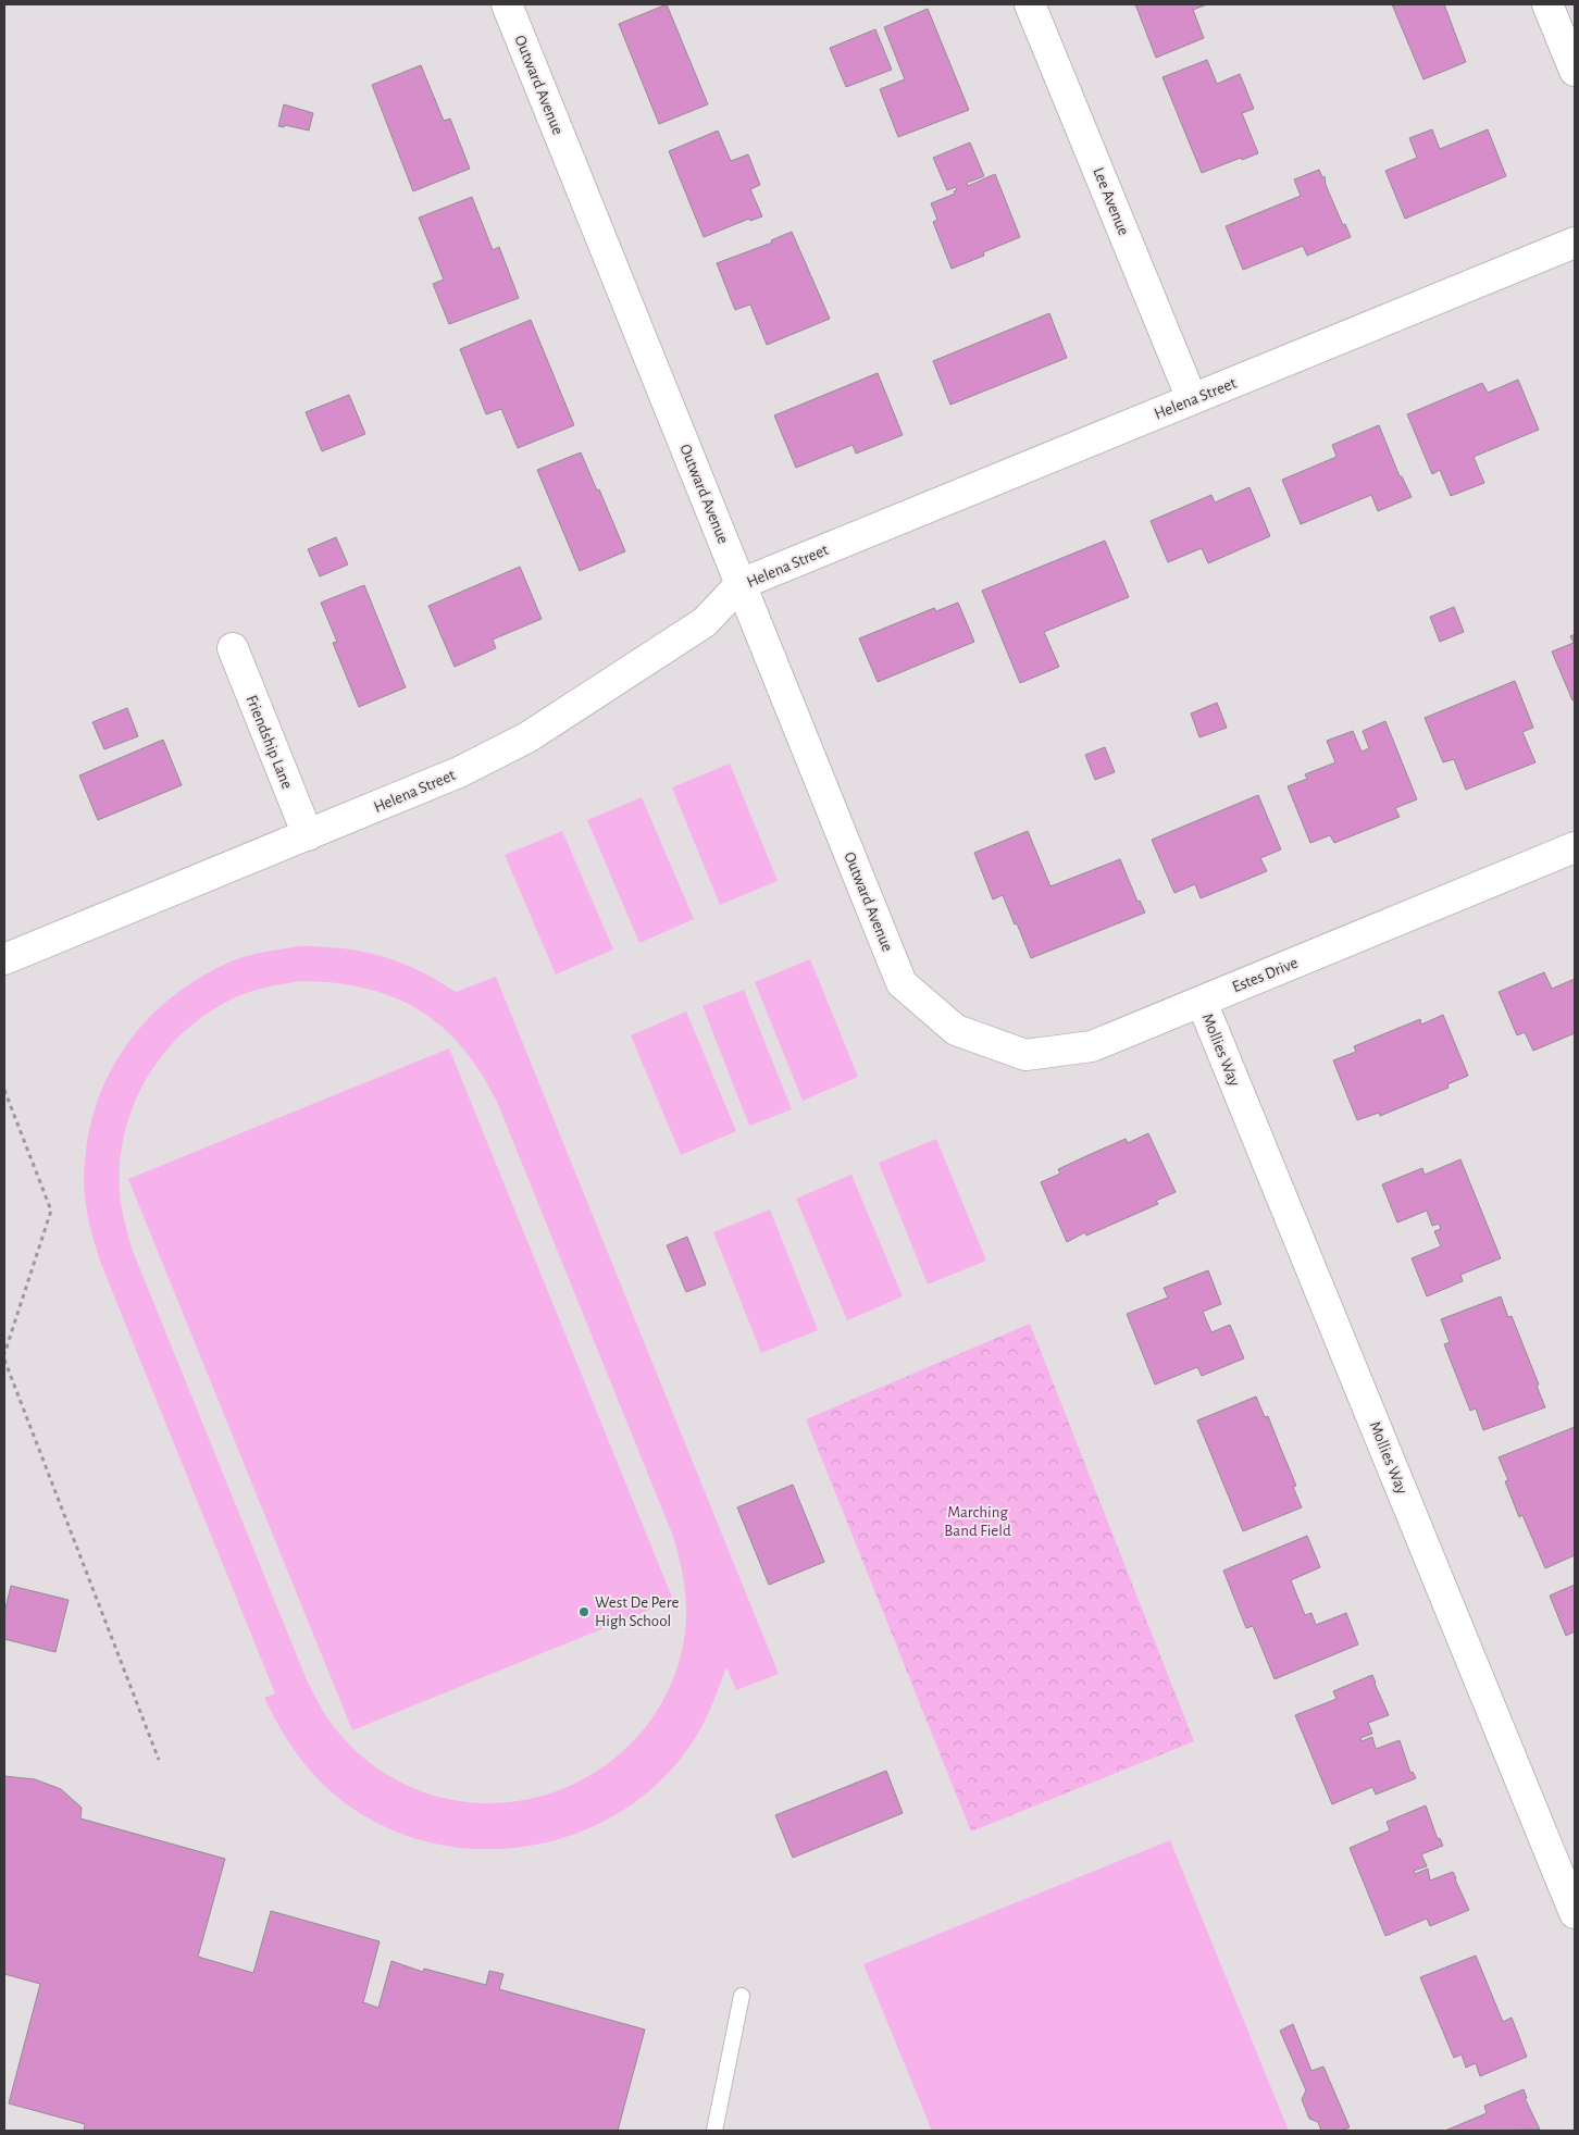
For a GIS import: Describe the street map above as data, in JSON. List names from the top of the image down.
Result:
{
  "streets": {
    "street": [
      "Outward Avenue",
      "Lee Avenue",
      "Helena Street",
      "Friendship Lane",
      "Estes Drive",
      "Mollies Way"
    ]
  },
  "crossings": [
    ["Outward Avenue", "Helena Street"],
    ["Outward Avenue", "Estes Drive"],
    ["Lee Avenue", "Helena Street"],
    ["Helena Street", "Friendship Lane"],
    ["Estes Drive", "Mollies Way"]
  ],
  "parks": ["Marching Band Field"],
  "places": ["West De Pere High School"]
}
